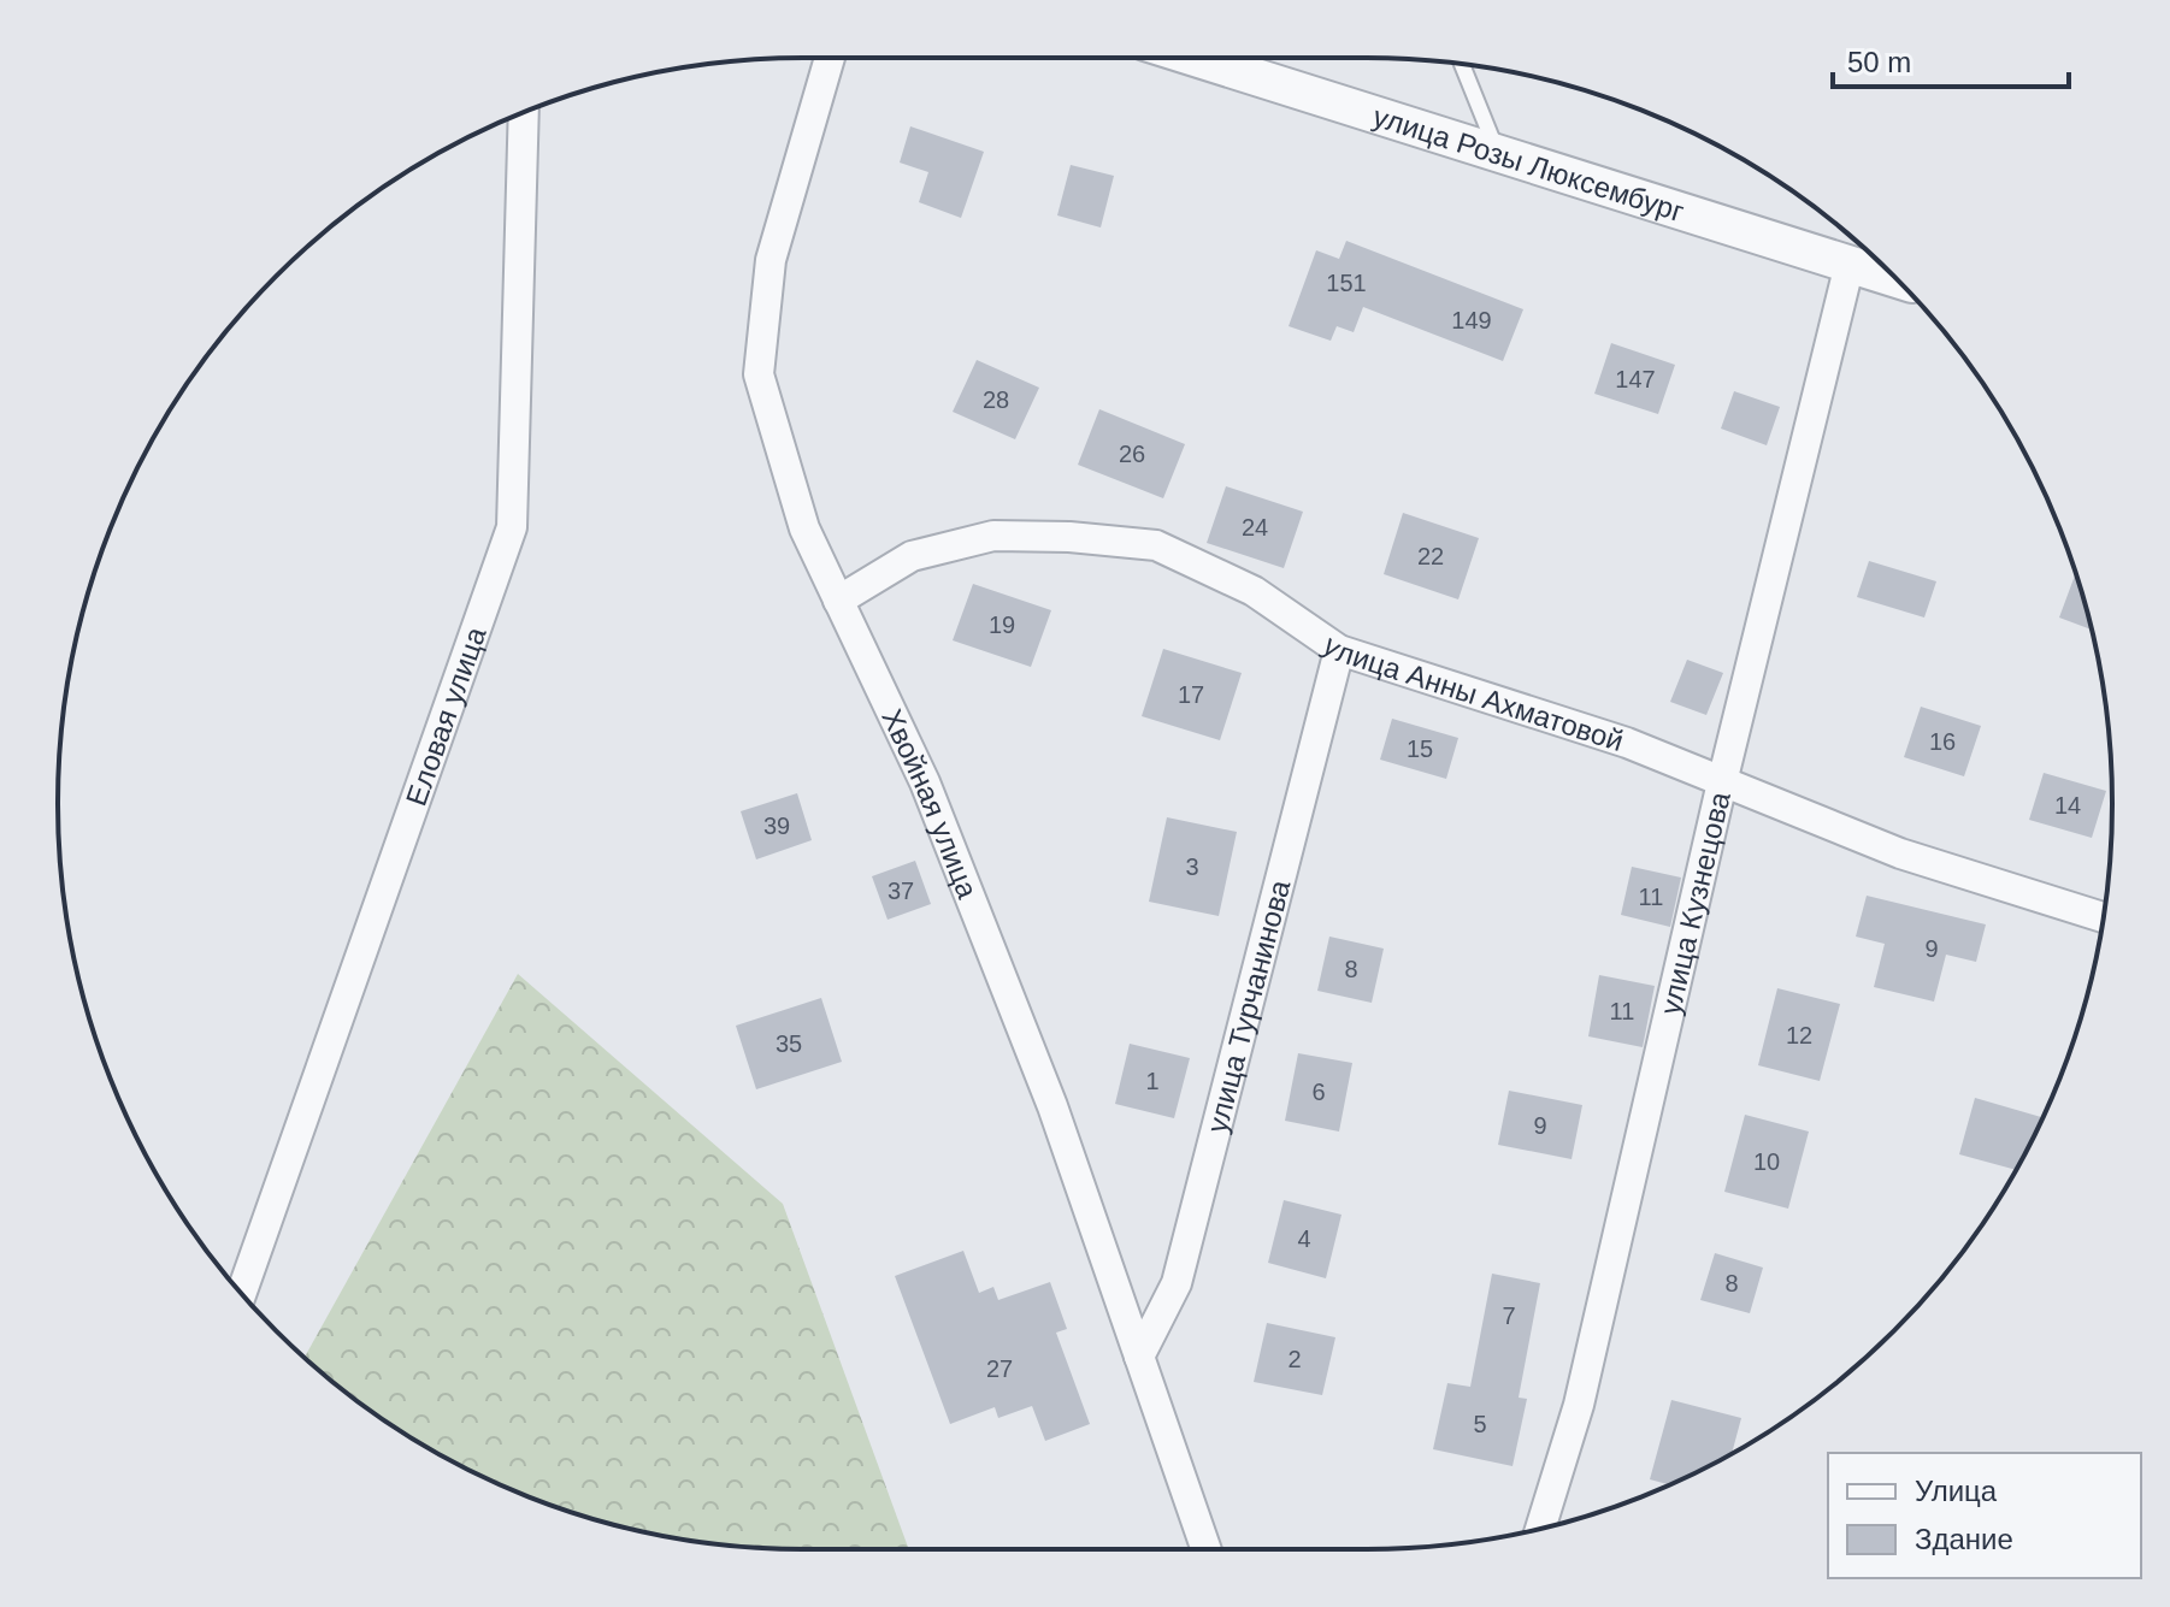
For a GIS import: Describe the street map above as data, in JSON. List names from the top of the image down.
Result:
{
  "streets": {
    "street": [
      "улица Розы Люксембург",
      "улица Анны Ахматовой",
      "Еловая улица",
      "Хвойная улица",
      "улица Кузнецова",
      "улица Турчанинова"
    ]
  },
  "crossings": [
    ["улица Розы Люксембург", "улица Кузнецова"],
    ["улица Анны Ахматовой", "Хвойная улица"],
    ["улица Анны Ахматовой", "улица Кузнецова"],
    ["улица Анны Ахматовой", "улица Турчанинова"],
    ["Хвойная улица", "улица Турчанинова"]
  ],
  "house_numbers": [
    "151",
    "149",
    "147",
    "28",
    "26",
    "24",
    "22",
    "19",
    "17",
    "16",
    "15",
    "14",
    "39",
    "3",
    "37",
    "11",
    "9",
    "8",
    "11",
    "12",
    "35",
    "1",
    "6",
    "9",
    "10",
    "4",
    "8",
    "7",
    "2",
    "27",
    "5"
  ],
  "legend": ["Улица", "Здание"],
  "scale_bar": "50 m"
}
